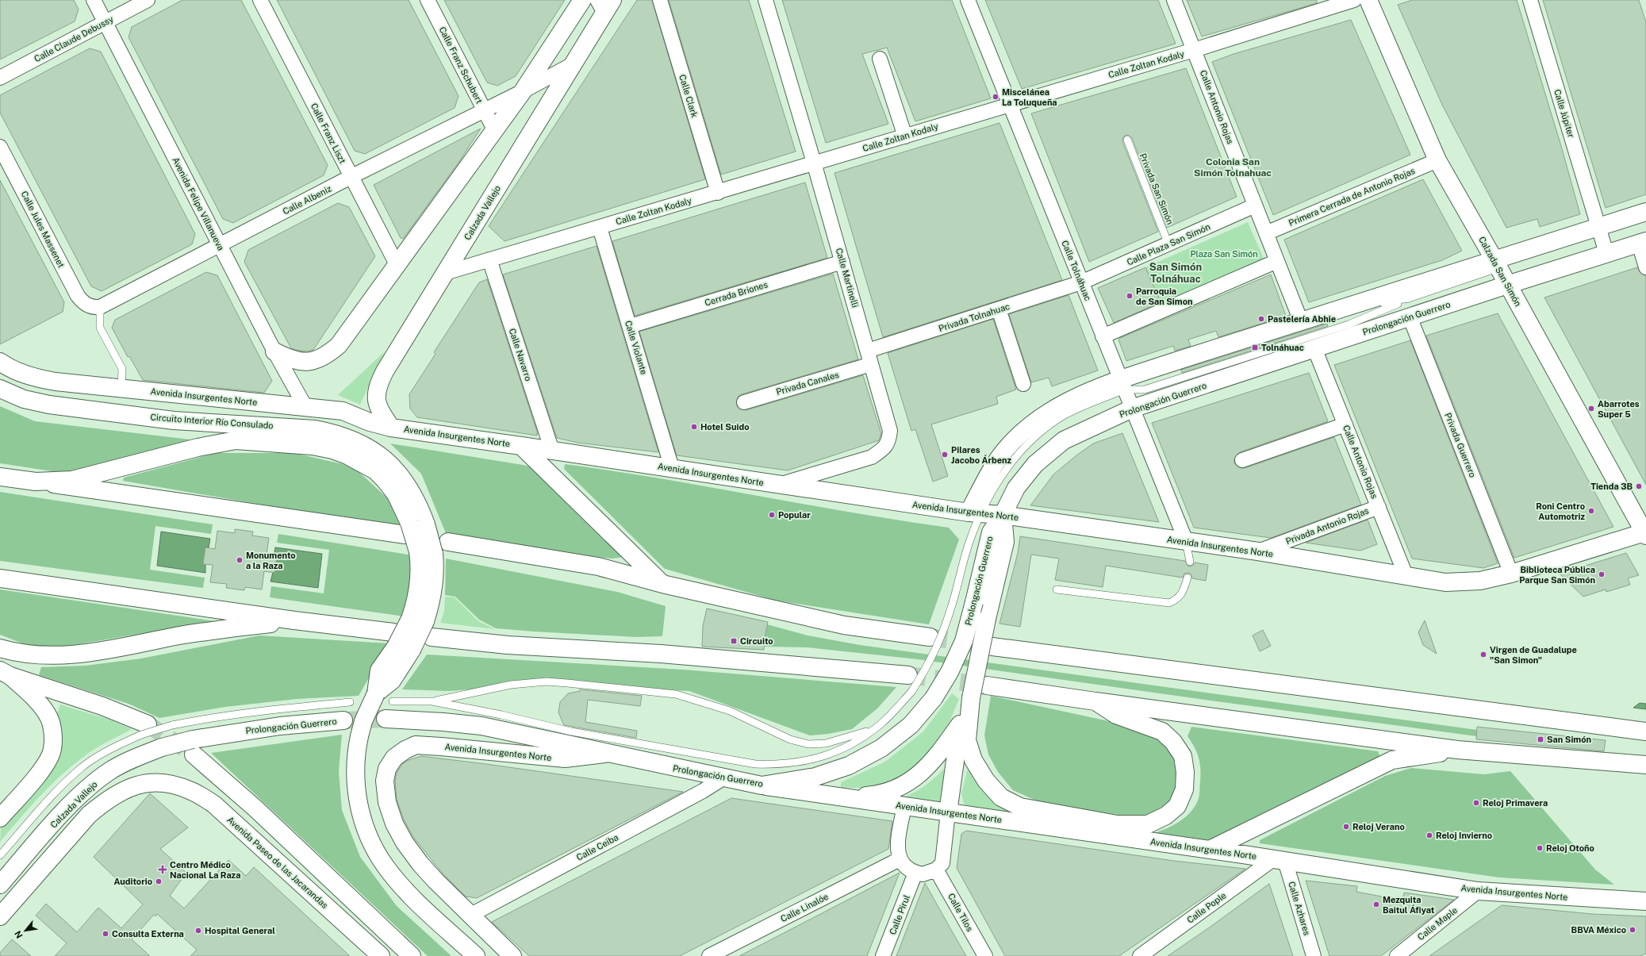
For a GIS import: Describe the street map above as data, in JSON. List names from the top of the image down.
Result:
{
  "streets": {
    "main road": [
      "Calzada Vallejo",
      "Calzada San Simón",
      "Prolongación Guerrero",
      "Avenida Insurgentes Norte",
      "Circuito Interior Río Consulado",
      "Avenida Paseo de las Jacarandas"
    ],
    "street": [
      "Calle Claude Debussy",
      "Calle Zoltan Kodaly",
      "Calle Franz Schubert",
      "Calle Clark",
      "Calle Antonio Rojas",
      "Calle Júpiter",
      "Calle Franz Liszt",
      "Primera Cerrada de Antonio Rojas",
      "Calle Albeniz",
      "Avenida Felipe Villanueva",
      "Calle Jules Massenet",
      "Calle Plaza San Simón",
      "Calle Tolnáhuac",
      "Calle Martinelli",
      "Cerrada Briones",
      "Privada Tolnahuac",
      "Calle Violante",
      "Calle Navarro",
      "Privada Canales",
      "Privada Guerrero",
      "Privada Antonio Rojas",
      "Calle Ceiba",
      "Calle Linalóe",
      "Calle Pople",
      "Calle Azhares",
      "Calle Tilos",
      "Calle Pirul",
      "Calle Maple"
    ],
    "lane": ["Privada San Simón"]
  },
  "crossings": [
    ["Calle Claude Debussy", "Avenida Felipe Villanueva"],
    ["Calle Zoltan Kodaly", "Calle Clark"],
    ["Calle Zoltan Kodaly", "Calle Antonio Rojas"],
    ["Calle Zoltan Kodaly", "Calzada Vallejo"],
    ["Calle Zoltan Kodaly", "Calle Tolnáhuac"],
    ["Calle Zoltan Kodaly", "Calle Martinelli"],
    ["Calle Zoltan Kodaly", "Calle Violante"],
    ["Calle Zoltan Kodaly", "Calle Navarro"],
    ["Calle Franz Schubert", "Calle Albeniz"],
    ["Calle Antonio Rojas", "Primera Cerrada de Antonio Rojas"],
    ["Calle Antonio Rojas", "Calle Plaza San Simón"],
    ["Calle Antonio Rojas", "Prolongación Guerrero"],
    ["Calle Antonio Rojas", "Avenida Insurgentes Norte"],
    ["Calle Antonio Rojas", "Privada Antonio Rojas"],
    ["Calle Júpiter", "Prolongación Guerrero"],
    ["Calle Franz Liszt", "Calle Albeniz"],
    ["Privada San Simón", "Calle Plaza San Simón"],
    ["Primera Cerrada de Antonio Rojas", "Calzada San Simón"],
    ["Calle Albeniz", "Avenida Felipe Villanueva"],
    ["Calle Albeniz", "Calzada Vallejo"],
    ["Calle Albeniz", "Calle Jules Massenet"],
    ["Avenida Felipe Villanueva", "Avenida Insurgentes Norte"],
    ["Calzada Vallejo", "Prolongación Guerrero"],
    ["Calzada Vallejo", "Avenida Insurgentes Norte"],
    ["Calzada Vallejo", "Avenida Paseo de las Jacarandas"],
    ["Calle Plaza San Simón", "Calle Tolnáhuac"],
    ["Calle Plaza San Simón", "Privada Tolnahuac"],
    ["Calle Tolnáhuac", "Privada Tolnahuac"],
    ["Calle Tolnáhuac", "Prolongación Guerrero"],
    ["Calle Tolnáhuac", "Avenida Insurgentes Norte"],
    ["Calzada San Simón", "Prolongación Guerrero"],
    ["Calzada San Simón", "Avenida Insurgentes Norte"],
    ["Calle Martinelli", "Cerrada Briones"],
    ["Calle Martinelli", "Privada Tolnahuac"],
    ["Calle Martinelli", "Privada Canales"],
    ["Calle Martinelli", "Avenida Insurgentes Norte"],
    ["Cerrada Briones", "Calle Violante"],
    ["Privada Tolnahuac", "Privada Canales"],
    ["Prolongación Guerrero", "Avenida Insurgentes Norte"],
    ["Prolongación Guerrero", "Privada Guerrero"],
    ["Prolongación Guerrero", "Calle Ceiba"],
    ["Calle Violante", "Avenida Insurgentes Norte"],
    ["Calle Navarro", "Avenida Insurgentes Norte"],
    ["Avenida Insurgentes Norte", "Privada Guerrero"],
    ["Avenida Insurgentes Norte", "Privada Antonio Rojas"],
    ["Avenida Insurgentes Norte", "Calle Ceiba"],
    ["Avenida Insurgentes Norte", "Calle Pople"],
    ["Avenida Insurgentes Norte", "Calle Azhares"],
    ["Avenida Insurgentes Norte", "Calle Maple"],
    ["Calle Pople", "Calle Azhares"]
  ],
  "districts": ["Colonia San Simón Tolnahuac", "San Simón Tolnáhuac"],
  "parks": ["Plaza San Simón"],
  "places": {
    "other": [
      "Miscelánea La Toluqueña",
      "Parroquia de San Simon",
      "Pastelería Abhie",
      "Abarrotes Super 5",
      "Hotel Suido",
      "Pilares Jacobo Árbenz",
      "Tienda 3B",
      "Roni Centro Automotriz",
      "Popular",
      "Monumento a la Raza",
      "Biblioteca Pública Parque San Simón",
      "Virgen de Guadalupe \"San Simon\"",
      "Reloj Primavera",
      "Reloj Verano",
      "Reloj Invierno",
      "Reloj Otoño",
      "Auditorio",
      "Mezquita Baitul Áfiyat",
      "BBVA México",
      "Hospital General",
      "Consulta Externa"
    ],
    "transit": ["Tolnáhuac", "Circuito", "San Simón"],
    "health": ["Centro Médico Nacional La Raza"]
  },
  "north": "bottom left"
}
